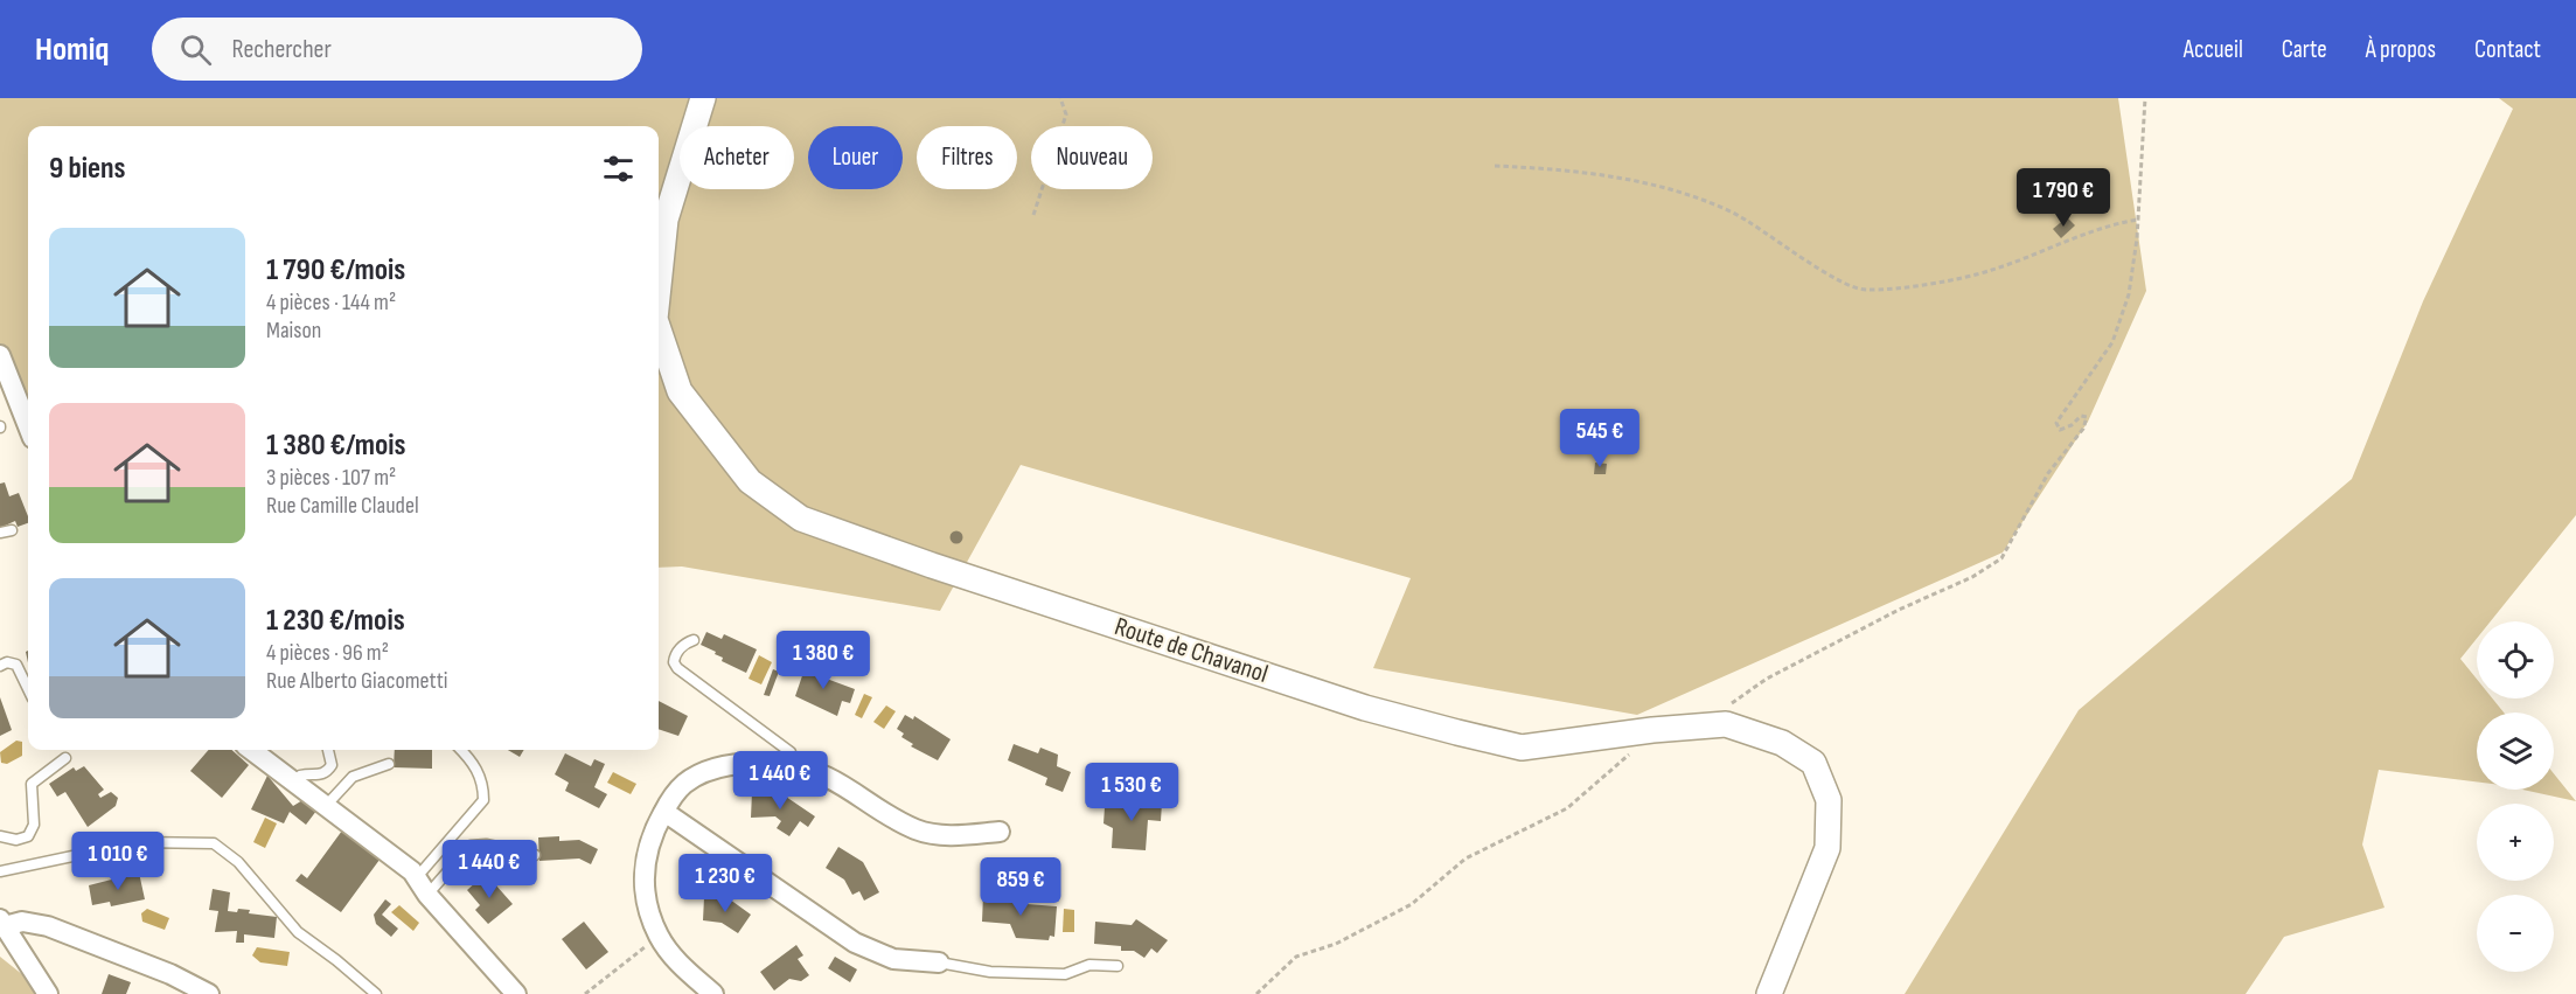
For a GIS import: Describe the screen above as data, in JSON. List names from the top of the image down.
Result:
{
  "streets": {
    "street": ["Route de Chavanol"]
  },
  "page": {
    "header": "Homiq",
    "search": "Rechercher",
    "nav": [
      "Accueil",
      "Carte",
      "À propos",
      "Contact"
    ],
    "chip": [
      "Acheter",
      "Louer",
      "Filtres",
      "Nouveau"
    ],
    "heading": "9 biens",
    "price": [
      "1 790 €",
      "545 €",
      "1 380 €",
      "1 440 €",
      "1 530 €",
      "1 010 €",
      "1 440 €",
      "1 230 €",
      "859 €"
    ],
    "list": [
      {
        "name": "1 790 €/mois",
        "note": "4 pièces · 144 m² · Maison"
      },
      {
        "name": "1 380 €/mois",
        "note": "3 pièces · 107 m² · Rue Camille Claudel"
      },
      {
        "name": "1 230 €/mois",
        "note": "4 pièces · 96 m² · Rue Alberto Giacometti"
      }
    ],
    "map_buttons": ["+", "−"]
  }
}
